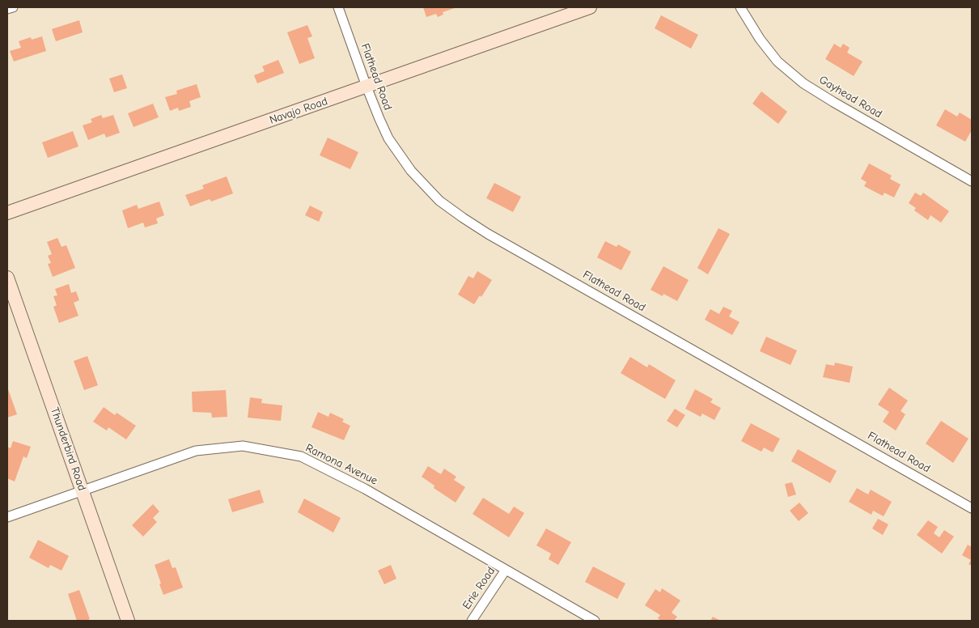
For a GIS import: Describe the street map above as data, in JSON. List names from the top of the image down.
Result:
{
  "streets": {
    "main road": ["Navajo Road", "Thunderbird Road"],
    "street": [
      "Flathead Road",
      "Gayhead Road",
      "Ramona Avenue",
      "Erie Road"
    ]
  },
  "crossings": [
    ["Flathead Road", "Navajo Road"],
    ["Thunderbird Road", "Ramona Avenue"],
    ["Ramona Avenue", "Erie Road"]
  ]
}
